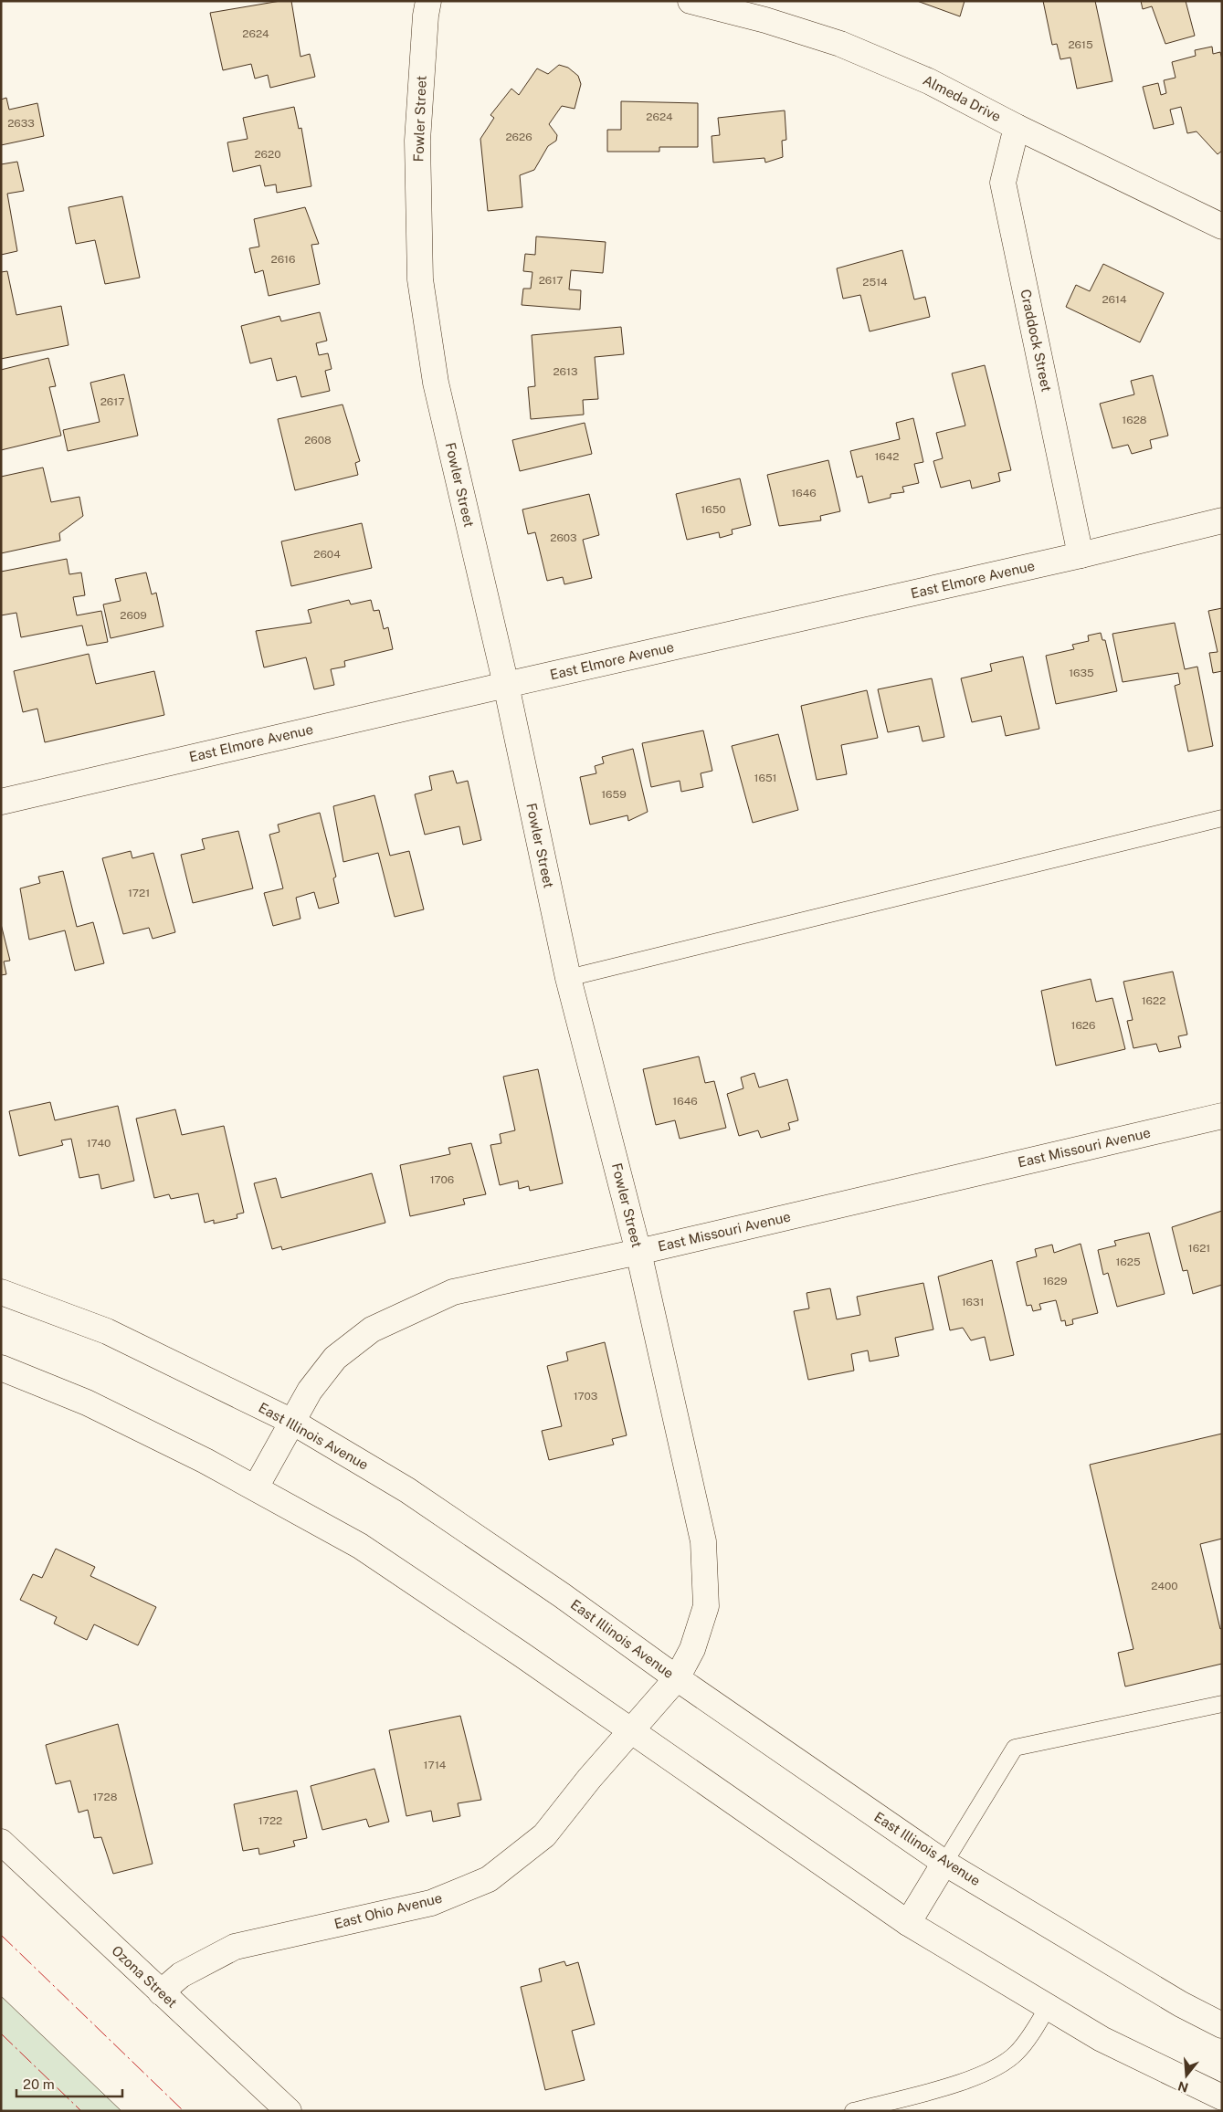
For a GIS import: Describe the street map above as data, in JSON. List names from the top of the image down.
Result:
{
  "streets": {
    "street": [
      "Almeda Drive",
      "Fowler Street",
      "Craddock Street",
      "East Elmore Avenue",
      "East Missouri Avenue",
      "East Illinois Avenue",
      "East Ohio Avenue",
      "Ozona Street"
    ]
  },
  "crossings": [
    ["Almeda Drive", "Craddock Street"],
    ["Fowler Street", "East Elmore Avenue"],
    ["Fowler Street", "East Missouri Avenue"],
    ["Fowler Street", "East Illinois Avenue"],
    ["Fowler Street", "East Ohio Avenue"],
    ["Craddock Street", "East Elmore Avenue"],
    ["East Missouri Avenue", "East Illinois Avenue"],
    ["East Illinois Avenue", "East Ohio Avenue"],
    ["East Ohio Avenue", "Ozona Street"]
  ],
  "house_numbers": [
    "2624",
    "2615",
    "2624",
    "2633",
    "2626",
    "2620",
    "2616",
    "2617",
    "2514",
    "2614",
    "2613",
    "2617",
    "1628",
    "2608",
    "1642",
    "1646",
    "1650",
    "2603",
    "2604",
    "2609",
    "1635",
    "1651",
    "1659",
    "1721",
    "1622",
    "1626",
    "1646",
    "1740",
    "1706",
    "1621",
    "1625",
    "1629",
    "1631",
    "1703",
    "2400",
    "1714",
    "1728",
    "1722"
  ],
  "scale_bar": "20 m",
  "north": "bottom"
}
